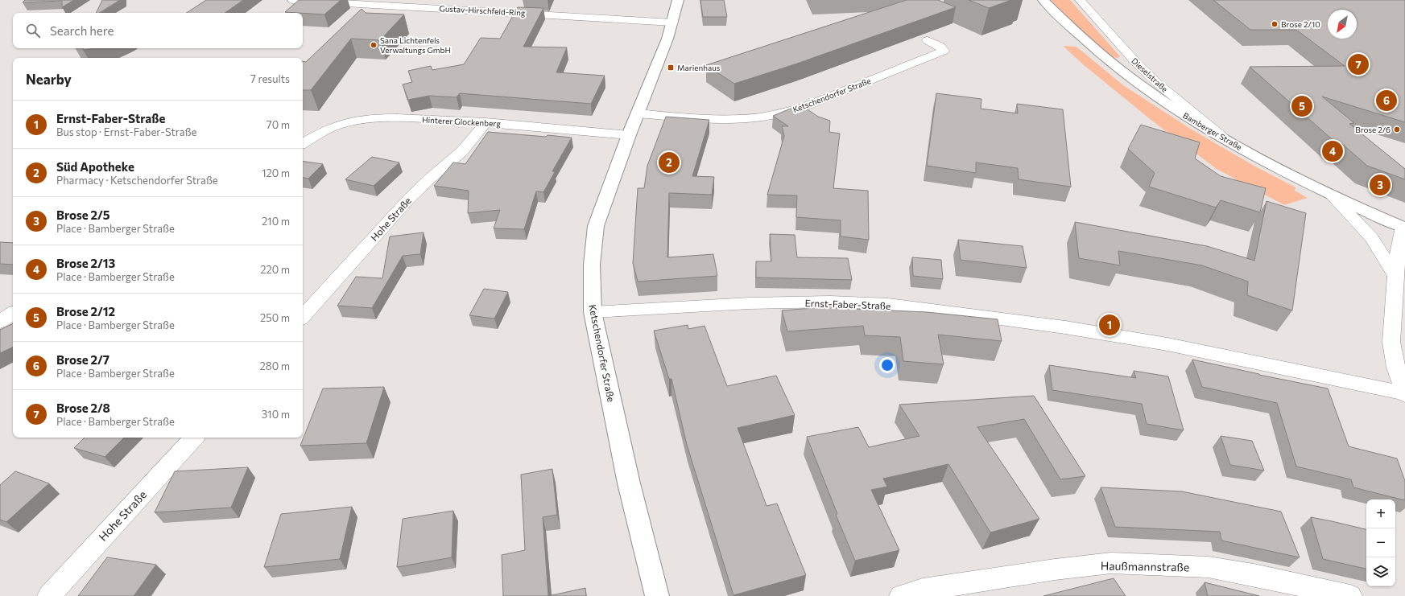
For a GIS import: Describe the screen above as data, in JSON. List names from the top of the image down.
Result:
{
  "streets": {
    "street": [
      "Gustav-Hirschfeld-Ring",
      "Dieselstraße",
      "Ketschendorfer Straße",
      "Hinterer Glockenberg",
      "Bamberger Straße",
      "Hohe Straße",
      "Ernst-Faber-Straße",
      "Haußmannstraße"
    ]
  },
  "crossings": [
    ["Gustav-Hirschfeld-Ring", "Ketschendorfer Straße"],
    ["Dieselstraße", "Bamberger Straße"],
    ["Ketschendorfer Straße", "Hinterer Glockenberg"],
    ["Ketschendorfer Straße", "Ernst-Faber-Straße"],
    ["Hinterer Glockenberg", "Hohe Straße"]
  ],
  "places": {
    "other": ["Brose 2/10", "Sana Lichtenfels Verwaltungs GmbH", "Brose 2/6"],
    "transit": ["Marienhaus"]
  },
  "north": "bottom left",
  "page": {
    "search": "Search here",
    "pins": [
      "7",
      "6",
      "5",
      "4",
      "2",
      "3",
      "1"
    ],
    "heading": ["Nearby", "7 results"],
    "list": [
      {
        "mark": "1",
        "name": "Ernst-Faber-Straße",
        "note": "Bus stop · Ernst-Faber-Straße",
        "value": "70 m"
      },
      {
        "mark": "2",
        "name": "Süd Apotheke",
        "note": "Pharmacy · Ketschendorfer Straße",
        "value": "120 m"
      },
      {
        "mark": "3",
        "name": "Brose 2/5",
        "note": "Place · Bamberger Straße",
        "value": "210 m"
      },
      {
        "mark": "4",
        "name": "Brose 2/13",
        "note": "Place · Bamberger Straße",
        "value": "220 m"
      },
      {
        "mark": "5",
        "name": "Brose 2/12",
        "note": "Place · Bamberger Straße",
        "value": "250 m"
      },
      {
        "mark": "6",
        "name": "Brose 2/7",
        "note": "Place · Bamberger Straße",
        "value": "280 m"
      },
      {
        "mark": "7",
        "name": "Brose 2/8",
        "note": "Place · Bamberger Straße",
        "value": "310 m"
      }
    ],
    "map_buttons": ["+", "−"]
  }
}
